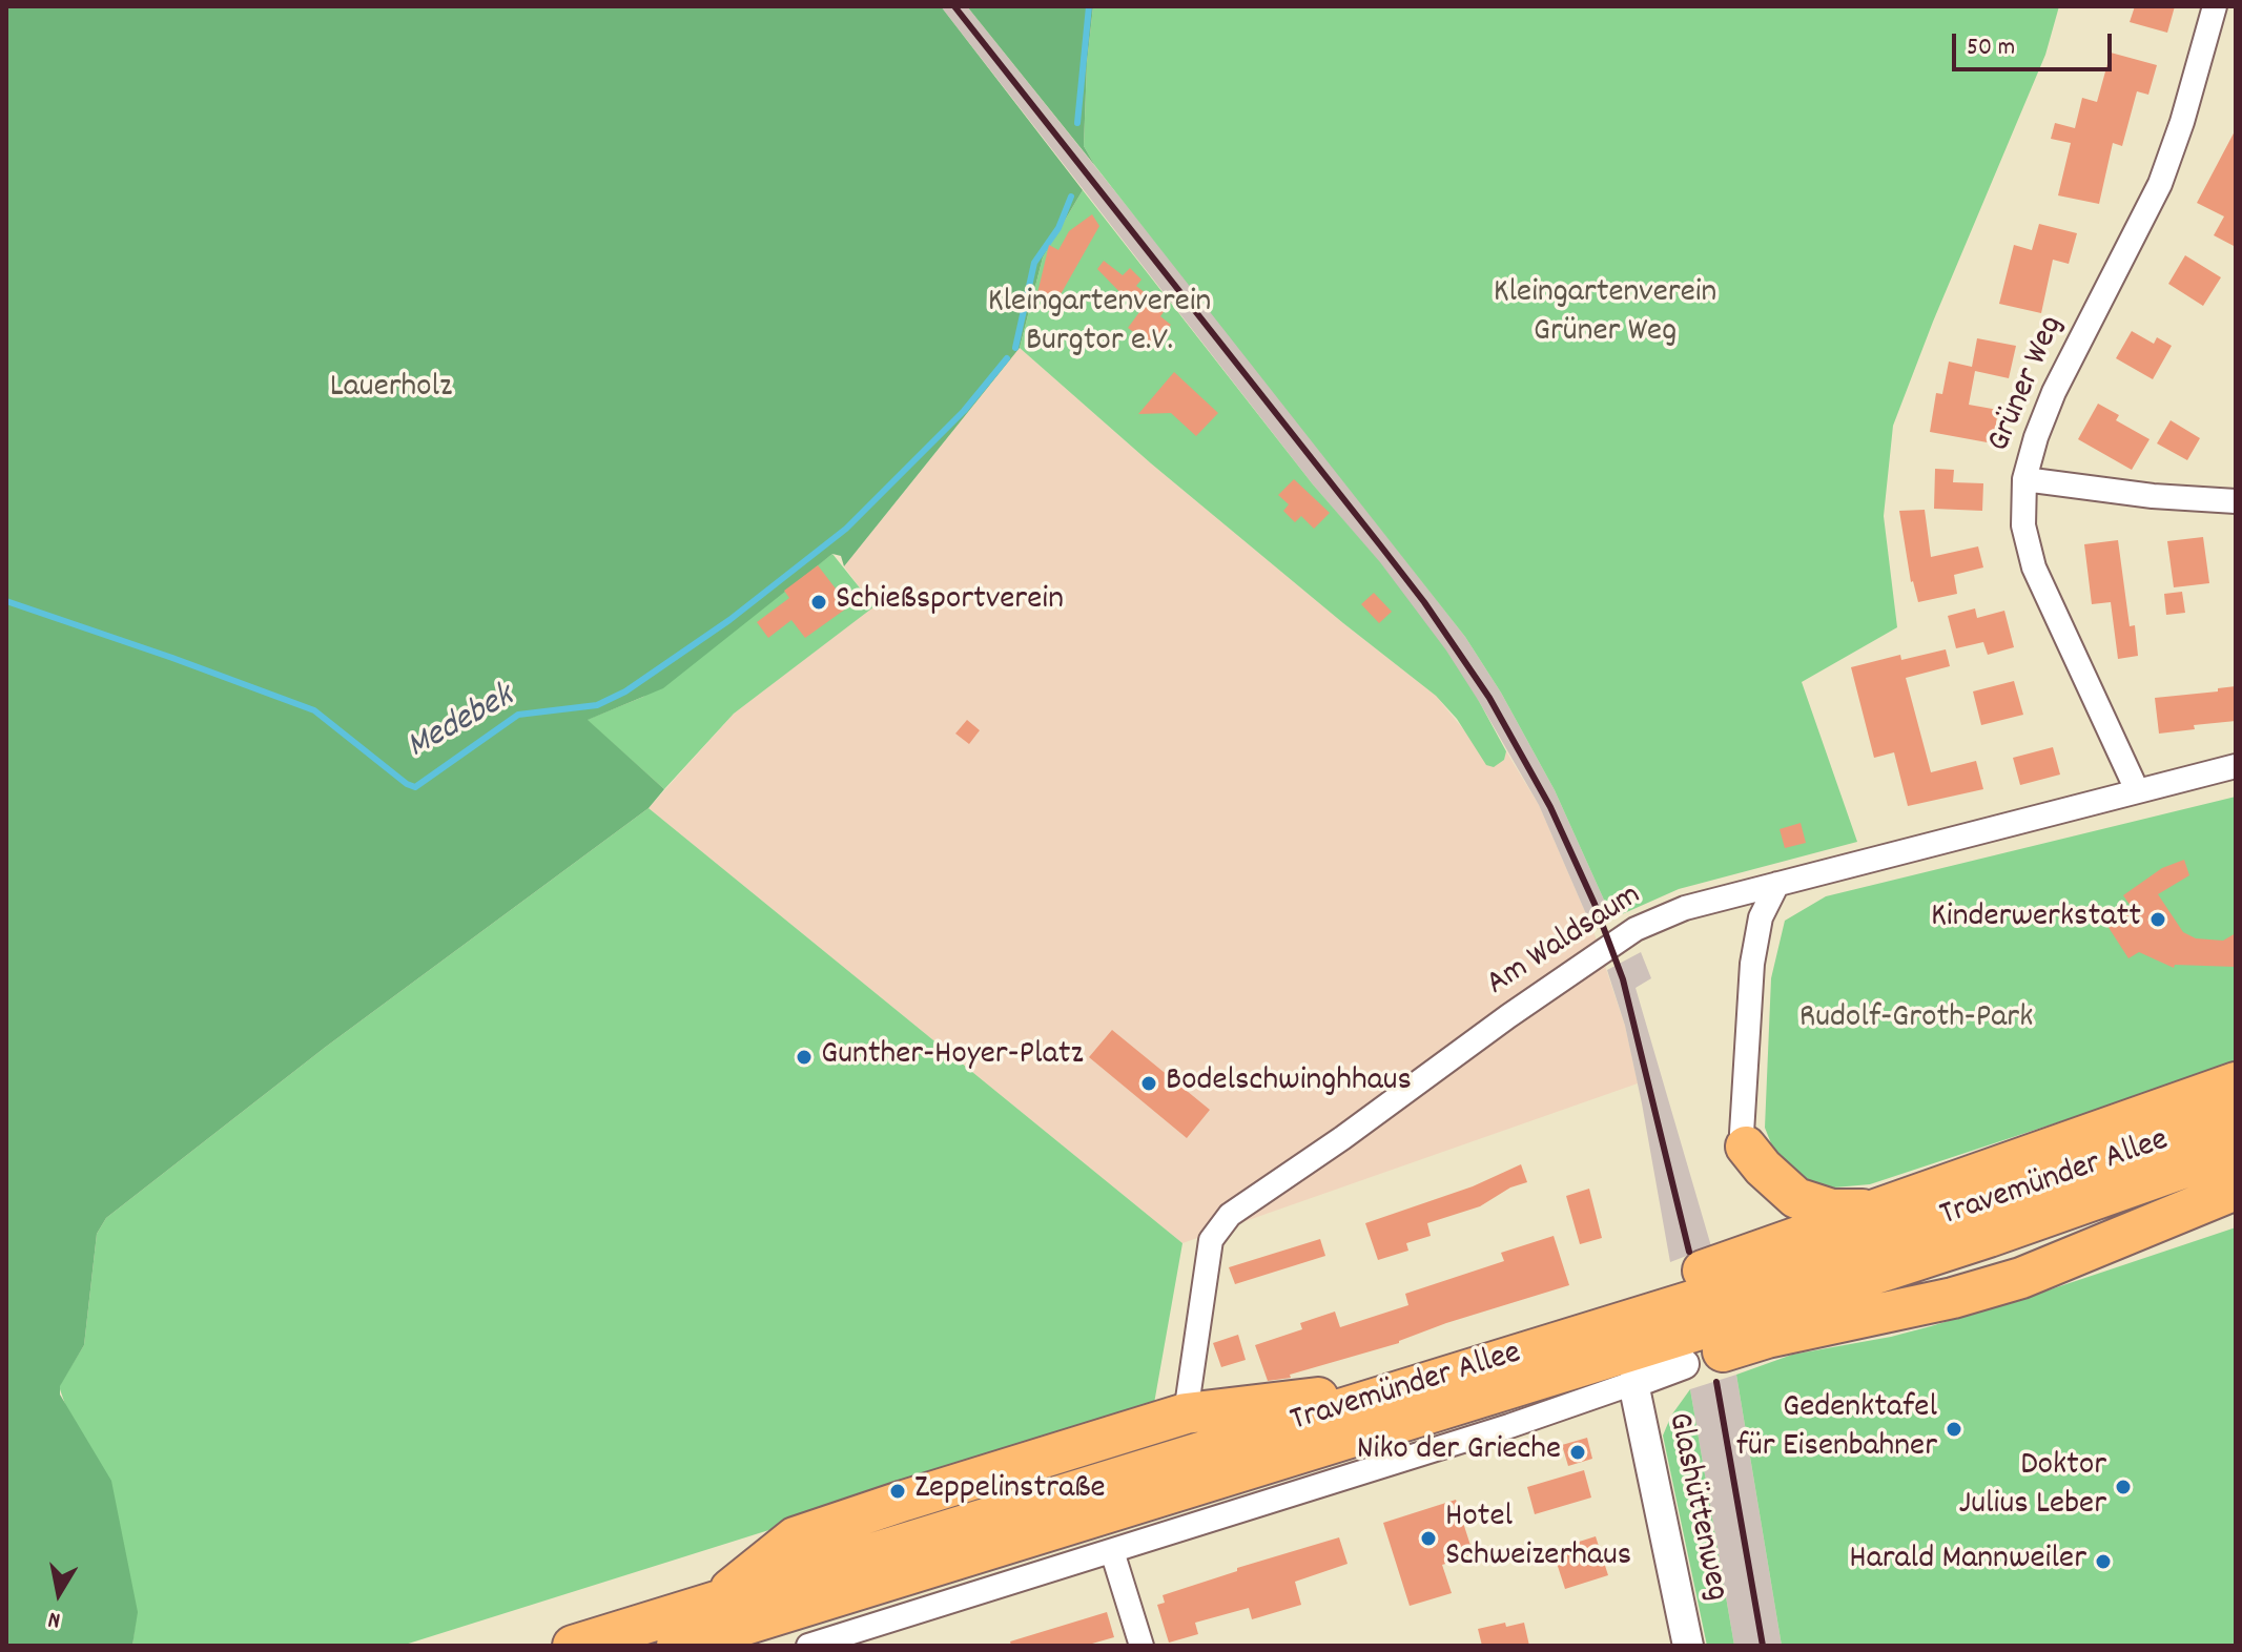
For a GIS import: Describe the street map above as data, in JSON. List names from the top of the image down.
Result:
{
  "streets": {
    "highway": ["Travemünder Allee"],
    "street": ["Grüner Weg", "Am Waldsaum", "Glashüttenweg"]
  },
  "crossings": [
    ["Grüner Weg", "Am Waldsaum"],
    ["Travemünder Allee", "Glashüttenweg"]
  ],
  "water": ["Medebek"],
  "parks": [
    "Kleingartenverein Grüner Weg",
    "Kleingartenverein Burgtor e.V.",
    "Lauerholz",
    "Rudolf-Groth-Park"
  ],
  "places": [
    "Schießsportverein",
    "Kinderwerkstatt",
    "Gunther-Hoyer-Platz",
    "Bodelschwinghhaus",
    "Gedenktafel für Eisenbahner",
    "Niko der Grieche",
    "Doktor Julius Leber",
    "Zeppelinstraße",
    "Hotel Schweizerhaus",
    "Harald Mannweiler"
  ],
  "scale_bar": "50 m",
  "north": "bottom"
}
